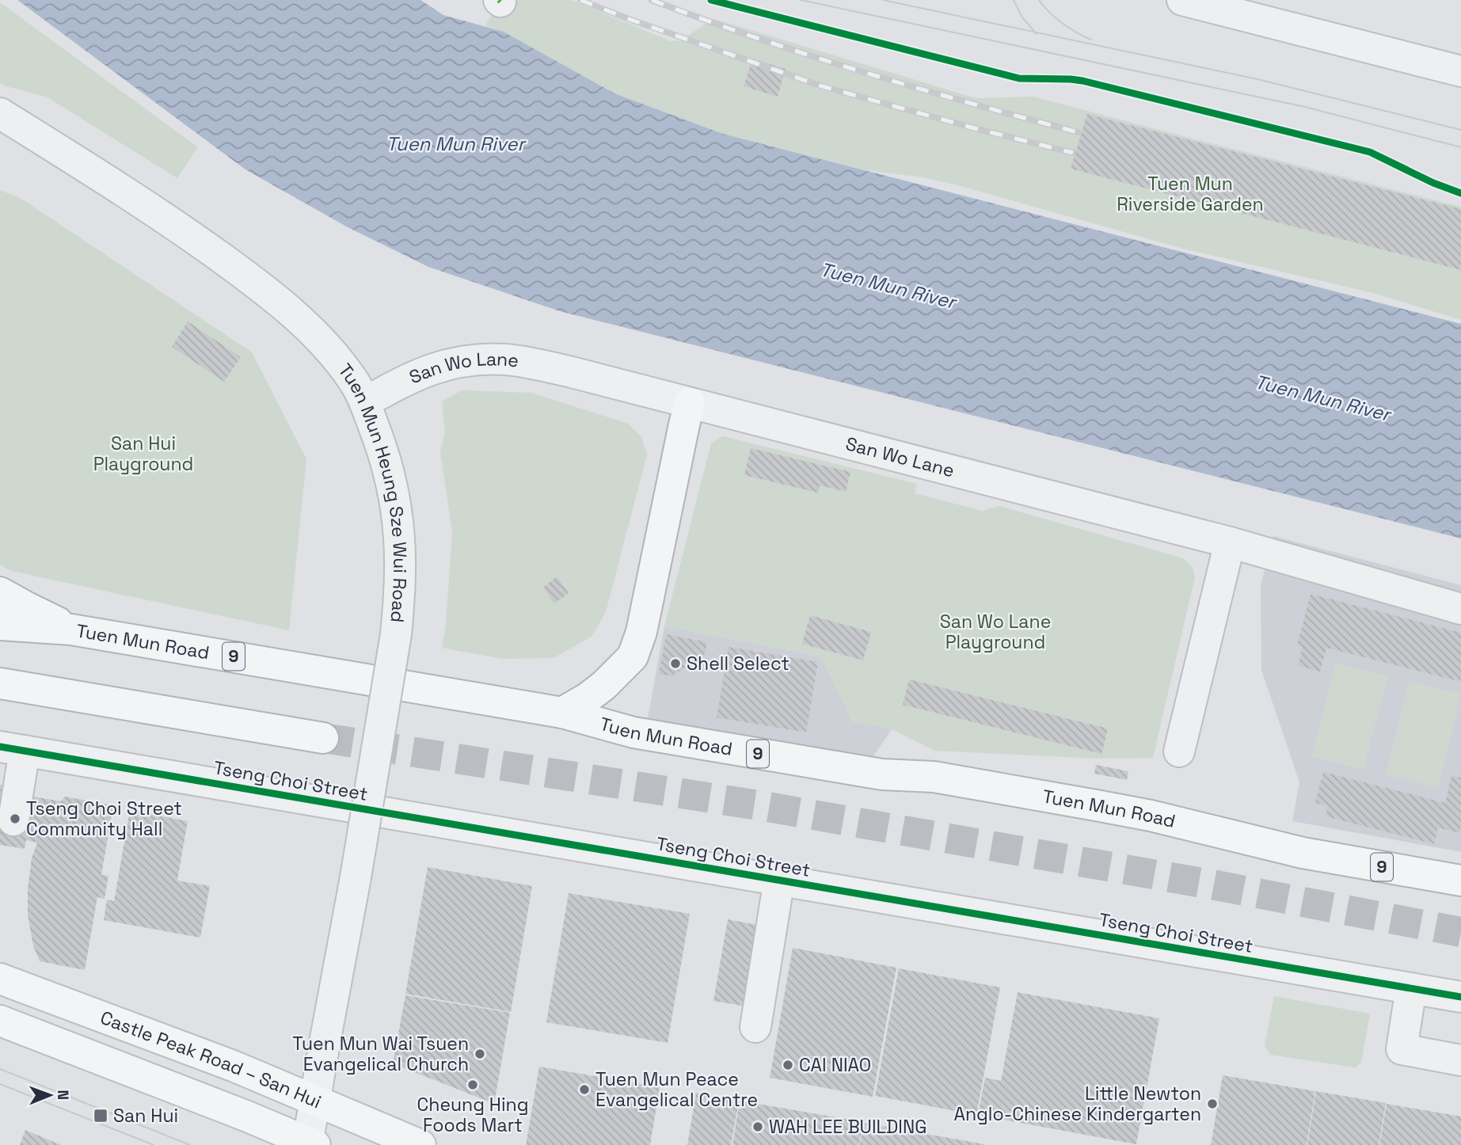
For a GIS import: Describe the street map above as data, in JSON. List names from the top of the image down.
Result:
{
  "streets": {
    "main road": ["Tuen Mun Road", "9", "Castle Peak Road – San Hui"],
    "street": ["San Wo Lane", "Tuen Mun Heung Sze Wui Road", "Tseng Choi Street"]
  },
  "crossings": [
    ["San Wo Lane", "Tuen Mun Heung Sze Wui Road"],
    ["Tuen Mun Heung Sze Wui Road", "Castle Peak Road – San Hui"]
  ],
  "water": ["Tuen Mun River"],
  "parks": ["Tuen Mun Riverside Garden", "San Hui Playground", "San Wo Lane Playground"],
  "places": {
    "other": [
      "Shell Select",
      "Tseng Choi Street Community Hall",
      "Tuen Mun Wai Tsuen Evangelical Church",
      "CAI NIAO",
      "Cheung Hing Foods Mart",
      "Tuen Mun Peace Evangelical Centre",
      "Little Newton Anglo-Chinese Kindergarten",
      "WAH LEE BUILDING"
    ],
    "transit": ["San Hui"]
  },
  "north": "right"
}
